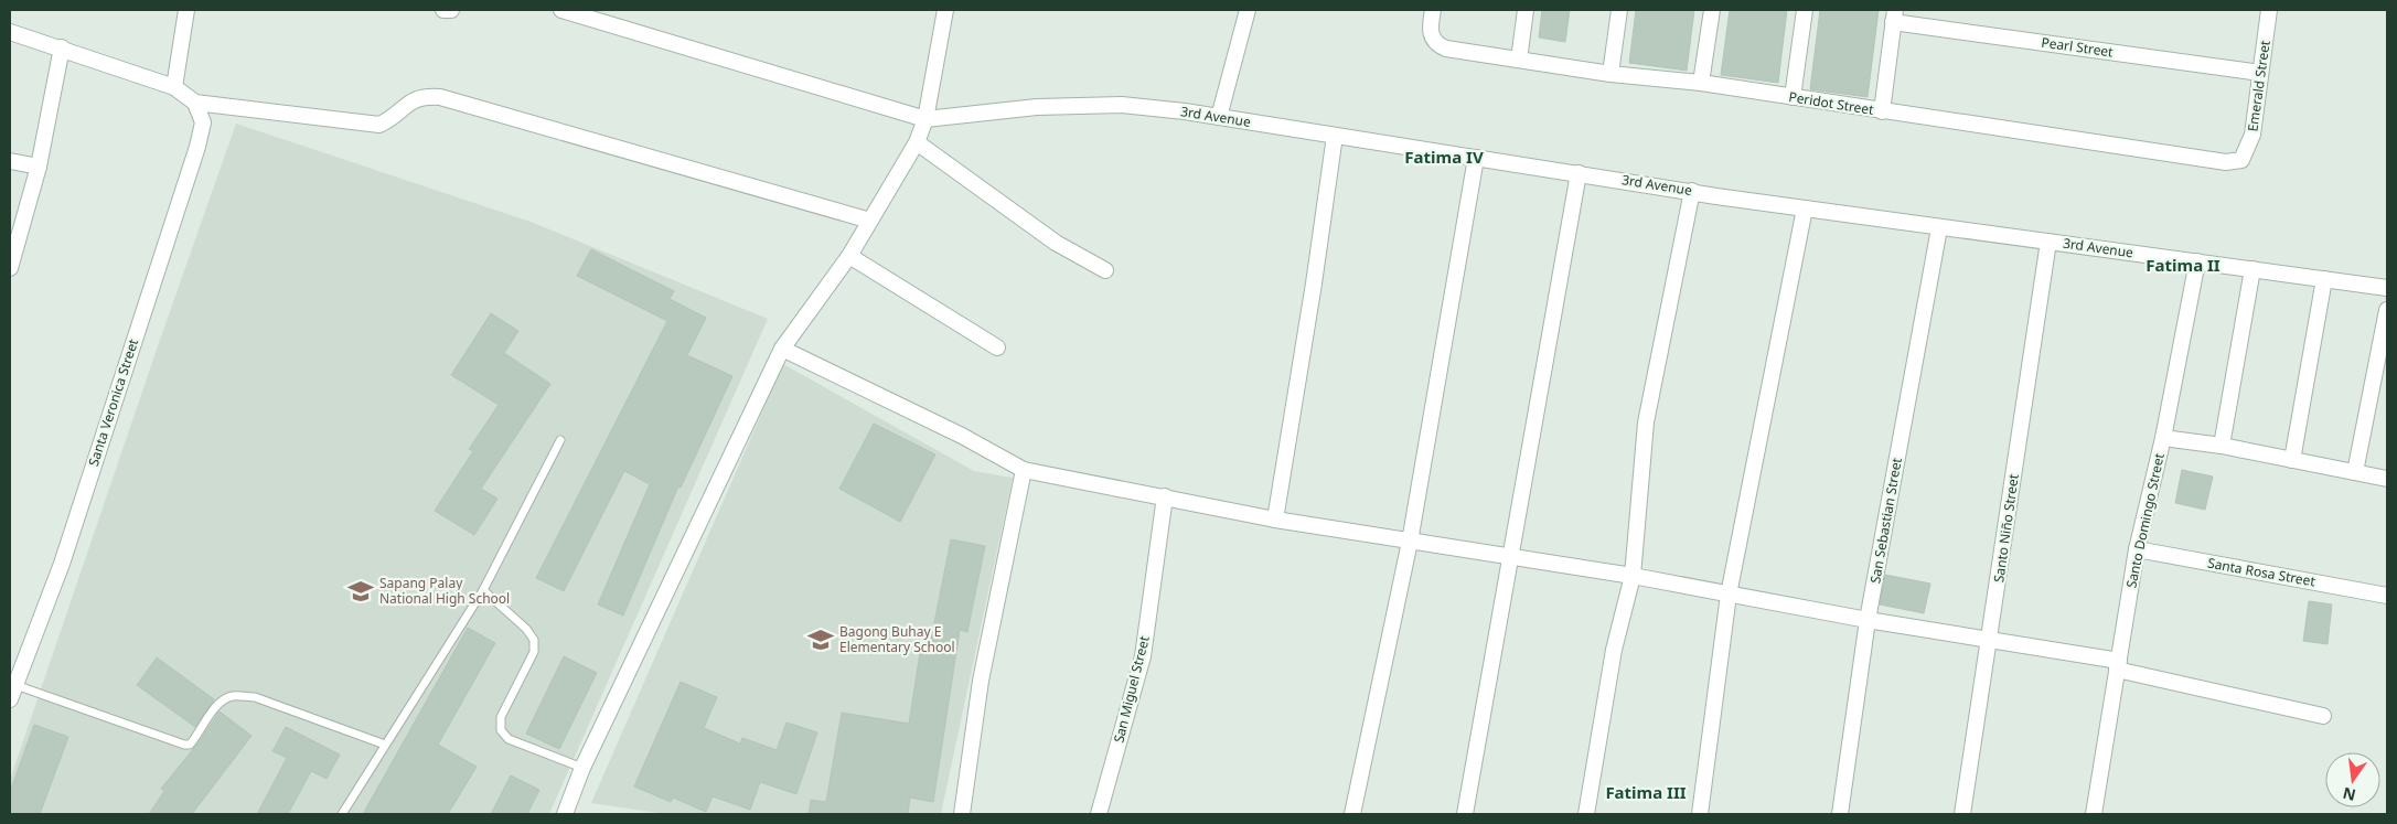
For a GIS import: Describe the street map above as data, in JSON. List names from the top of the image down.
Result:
{
  "streets": {
    "street": [
      "Pearl Street",
      "Emerald Street",
      "Peridot Street",
      "3rd Avenue",
      "Santa Veronica Street",
      "San Sebastian Street",
      "Santo Domingo Street",
      "Santo Niño Street",
      "Santa Rosa Street",
      "San Miguel Street"
    ]
  },
  "crossings": [
    ["Pearl Street", "Emerald Street"],
    ["Emerald Street", "Peridot Street"],
    ["3rd Avenue", "San Sebastian Street"],
    ["3rd Avenue", "Santo Domingo Street"],
    ["3rd Avenue", "Santo Niño Street"],
    ["Santo Domingo Street", "Santa Rosa Street"]
  ],
  "districts": ["Fatima IV", "Fatima II", "Fatima III"],
  "places": {
    "school or university": ["Sapang Palay National High School", "Bagong Buhay E Elementary School"]
  },
  "north": "bottom"
}
